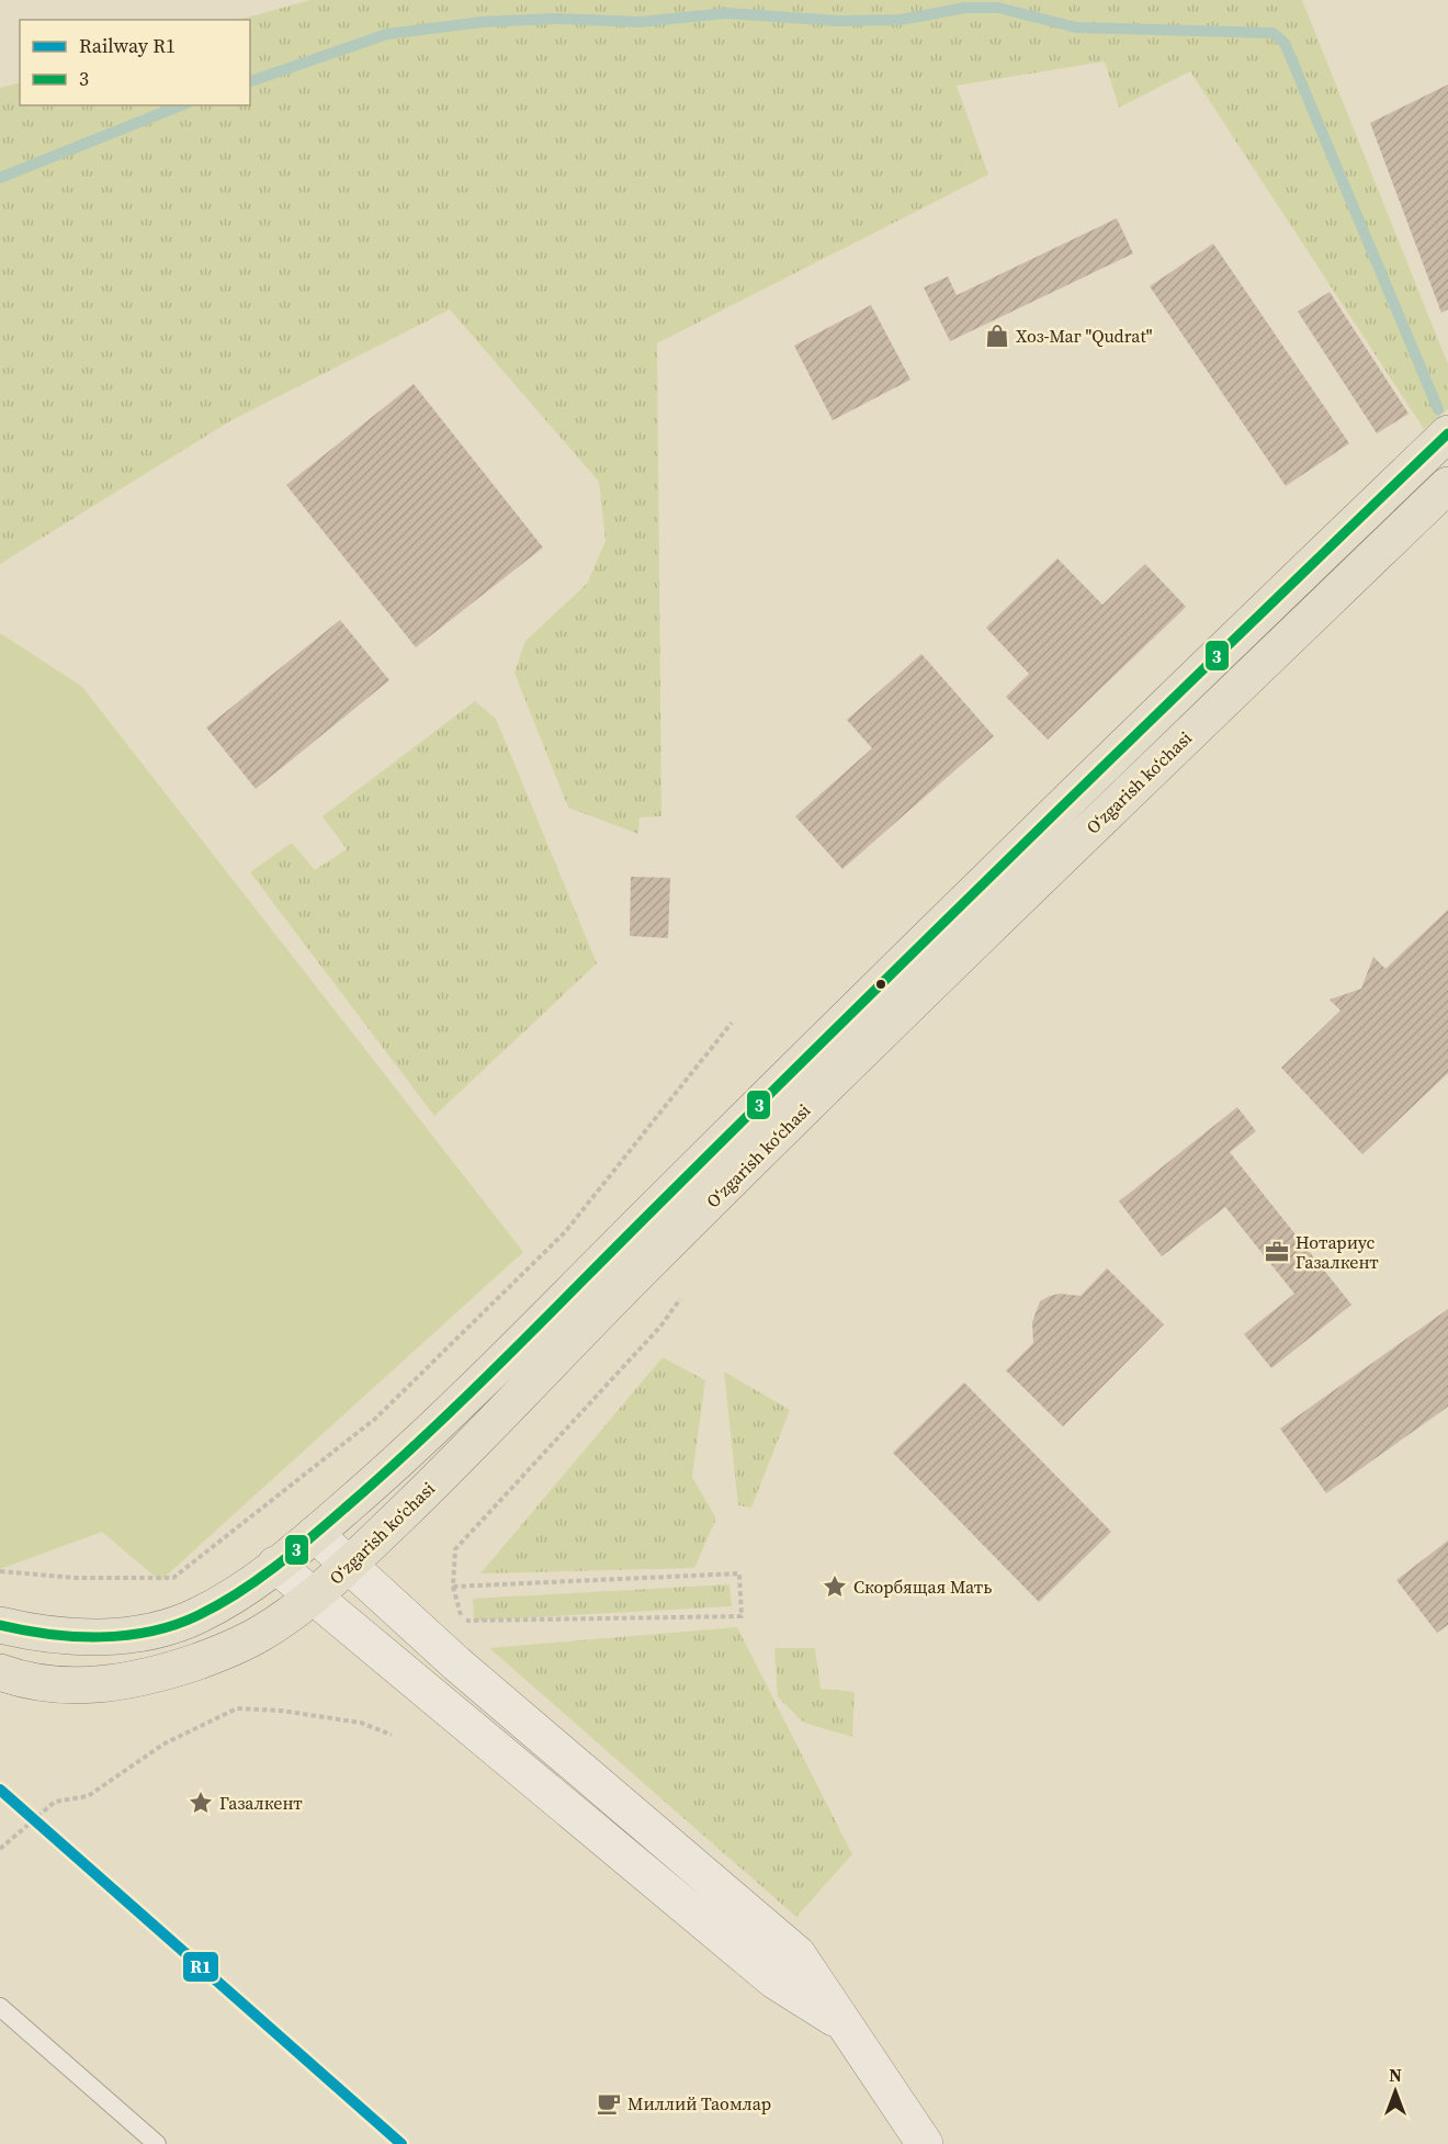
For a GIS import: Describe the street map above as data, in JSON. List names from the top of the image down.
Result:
{
  "streets": {
    "main road": ["Oʻzgarish koʻchasi"]
  },
  "places": {
    "shop": ["Хоз-Маг \"Qudrat\""],
    "office": ["Нотариус Газалкент"],
    "place": ["Скорбящая Мать", "Газалкент"],
    "cafe": ["Миллий Таомлар"]
  },
  "lines": ["transit line 3", "rail line R1"],
  "legend": ["Railway R1", "3"],
  "north": "top"
}
